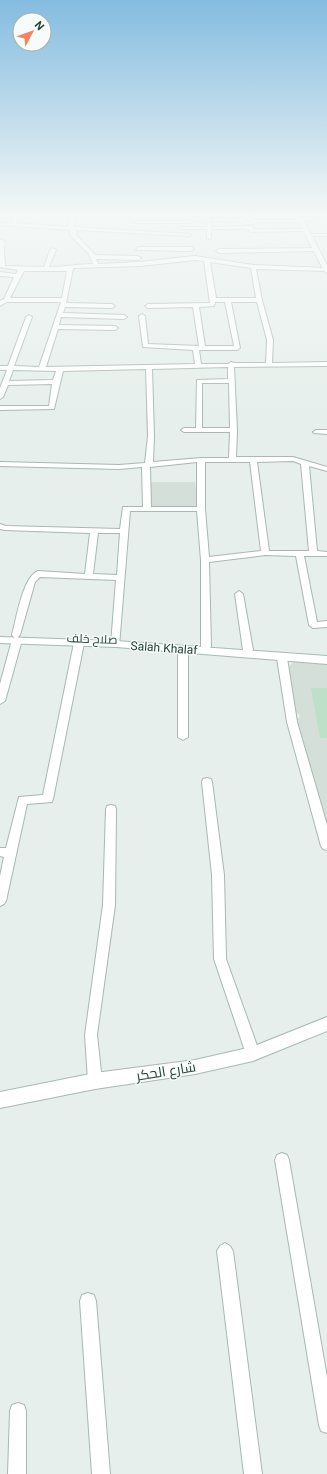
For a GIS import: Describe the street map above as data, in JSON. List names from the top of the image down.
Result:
{
  "streets": {
    "main road": ["صلاح خلف", "Salah Khalaf", "شارع الحكر"]
  },
  "crossings": [
    ["صلاح خلف", "Salah Khalaf"]
  ],
  "north": "top right"
}
